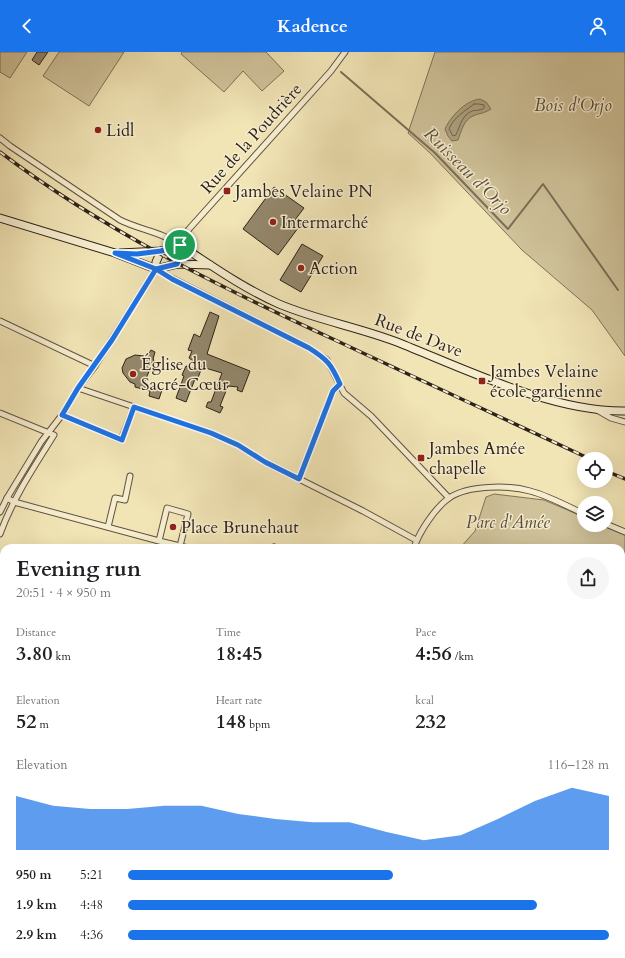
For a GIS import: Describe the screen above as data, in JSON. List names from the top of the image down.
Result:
{
  "streets": {
    "main road": ["Rue de Dave"],
    "street": ["Rue de la Poudrière"]
  },
  "crossings": [
    ["Rue de la Poudrière", "Rue de Dave"]
  ],
  "water": ["Ruisseau d'Orjo"],
  "parks": ["Bois d'Orjo", "Parc d'Amée"],
  "places": {
    "other": [
      "Lidl",
      "Intermarché",
      "Action",
      "Église du Sacré-Cœur",
      "Place Brunehaut"
    ],
    "transit": ["Jambes Velaine PN", "Jambes Velaine école gardienne", "Jambes Amée chapelle"]
  },
  "page": {
    "header": "Kadence",
    "heading": ["Evening run", "20:51 · 4 × 950 m"],
    "stats": [
      ["Distance", "3.80 km"],
      ["Time", "18:45"],
      ["Pace", "4:56 /km"],
      ["Elevation", "52 m"],
      ["Heart rate", "148 bpm"],
      ["kcal", "232"]
    ],
    "chart": ["Elevation", "116–128 m"],
    "list": [
      {
        "name": "950 m",
        "note": "5:21"
      },
      {
        "name": "1.9 km",
        "note": "4:48"
      },
      {
        "name": "2.9 km",
        "note": "4:36"
      }
    ]
  }
}
